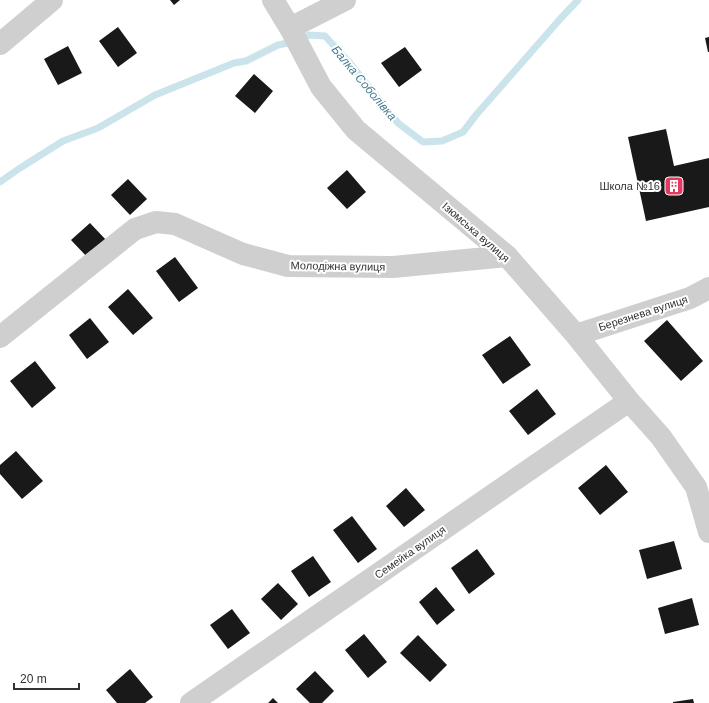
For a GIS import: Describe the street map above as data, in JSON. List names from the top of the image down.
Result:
{
  "streets": {
    "street": [
      "Ізюмська вулиця",
      "Молодіжна вулиця",
      "Березнева вулиця",
      "Семейка вулиця"
    ]
  },
  "crossings": [
    ["Ізюмська вулиця", "Молодіжна вулиця"],
    ["Ізюмська вулиця", "Березнева вулиця"],
    ["Ізюмська вулиця", "Семейка вулиця"]
  ],
  "water": ["Балка Соболівка"],
  "places": {
    "building": ["Школа №16"]
  },
  "scale_bar": "20 m"
}
